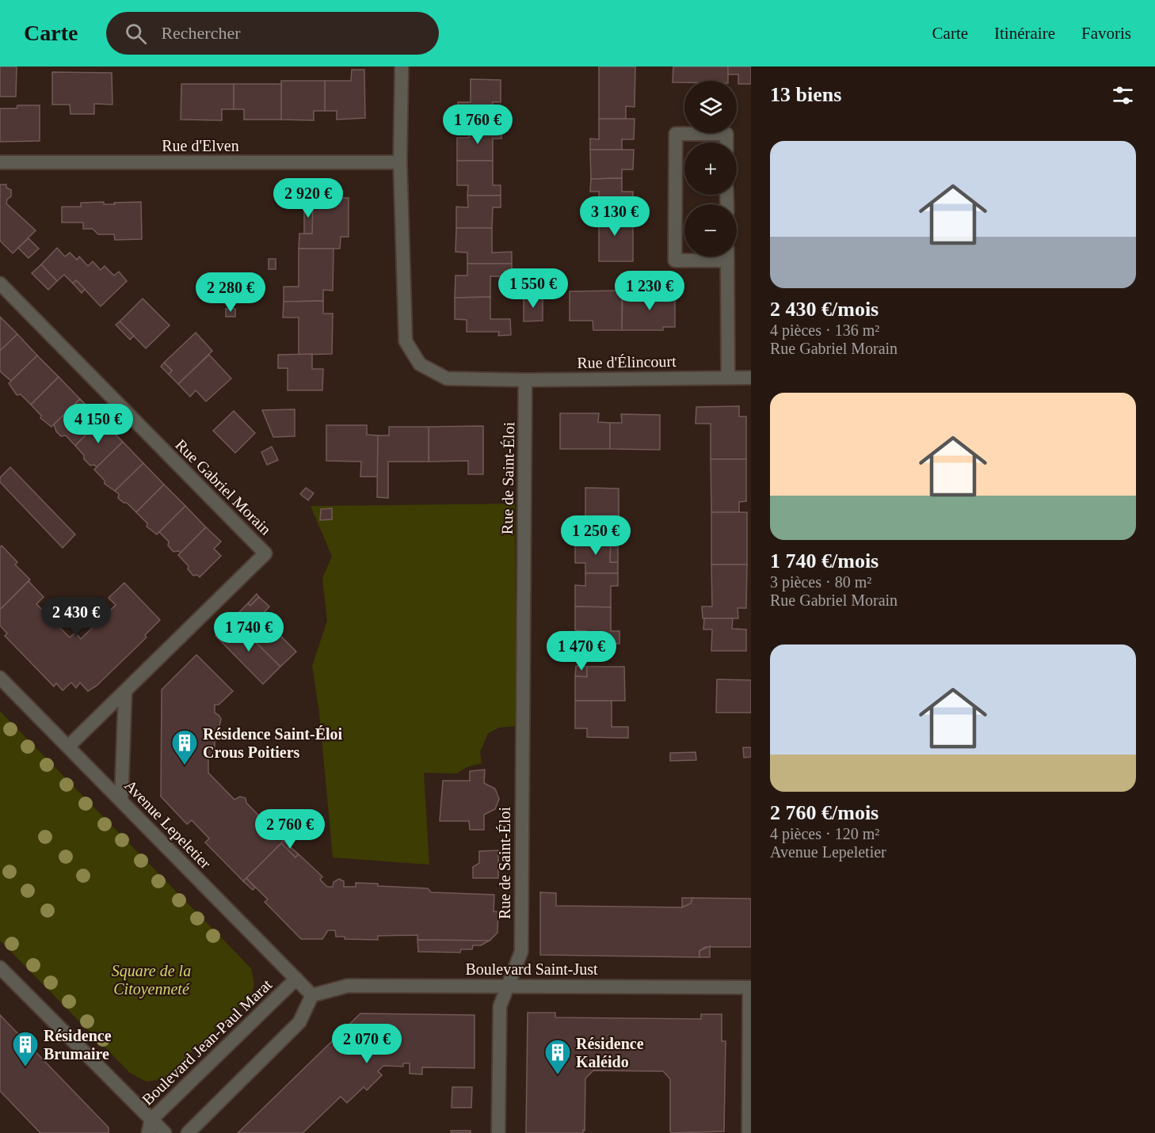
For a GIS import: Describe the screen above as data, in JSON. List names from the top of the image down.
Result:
{
  "streets": {
    "street": [
      "Rue d'Elven",
      "Rue d'Élincourt",
      "Rue de Saint-Éloi",
      "Rue Gabriel Morain",
      "Avenue Lepeletier",
      "Boulevard Saint-Just",
      "Boulevard Jean-Paul Marat"
    ]
  },
  "crossings": [
    ["Rue d'Élincourt", "Rue de Saint-Éloi"],
    ["Rue de Saint-Éloi", "Boulevard Saint-Just"],
    ["Rue Gabriel Morain", "Avenue Lepeletier"],
    ["Avenue Lepeletier", "Boulevard Saint-Just"],
    ["Avenue Lepeletier", "Boulevard Jean-Paul Marat"]
  ],
  "parks": ["Square de la Citoyenneté"],
  "places": {
    "building": ["Résidence Saint-Éloi Crous Poitiers", "Résidence Brumaire", "Résidence Kaléido"]
  },
  "page": {
    "header": "Carte",
    "search": "Rechercher",
    "nav": ["Carte", "Itinéraire", "Favoris"],
    "heading": "13 biens",
    "map_buttons": ["+", "−"],
    "price": [
      "1 760 €",
      "2 920 €",
      "3 130 €",
      "1 550 €",
      "1 230 €",
      "2 280 €",
      "4 150 €",
      "1 250 €",
      "2 430 €",
      "1 740 €",
      "1 470 €",
      "2 760 €",
      "2 070 €"
    ],
    "list": [
      {
        "name": "2 430 €/mois",
        "note": "4 pièces · 136 m² · Rue Gabriel Morain"
      },
      {
        "name": "1 740 €/mois",
        "note": "3 pièces · 80 m² · Rue Gabriel Morain"
      },
      {
        "name": "2 760 €/mois",
        "note": "4 pièces · 120 m² · Avenue Lepeletier"
      }
    ]
  }
}
